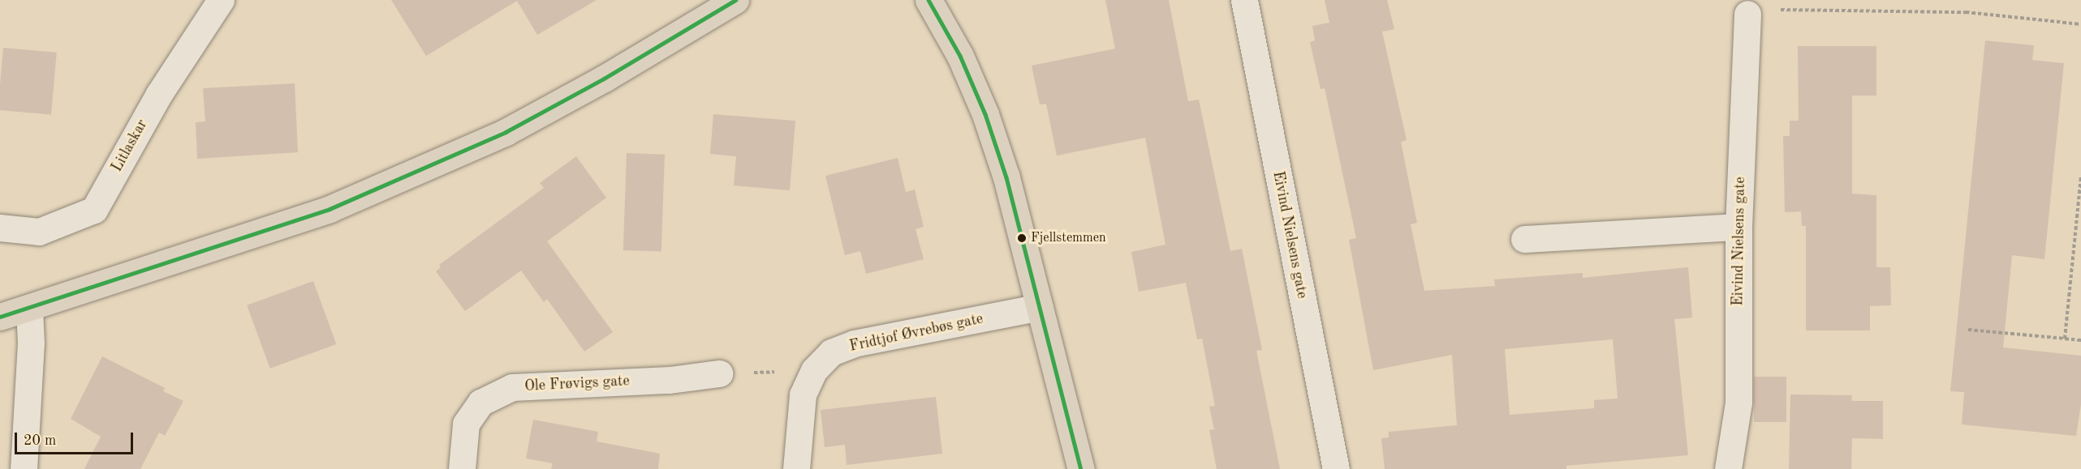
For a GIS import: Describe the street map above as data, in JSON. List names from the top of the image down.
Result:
{
  "streets": {
    "street": [
      "Litlaskar",
      "Eivind Nielsens gate",
      "Fridtjof Øvrebøs gate",
      "Ole Frøvigs gate"
    ]
  },
  "places": ["Fjellstemmen"],
  "scale_bar": "20 m"
}
